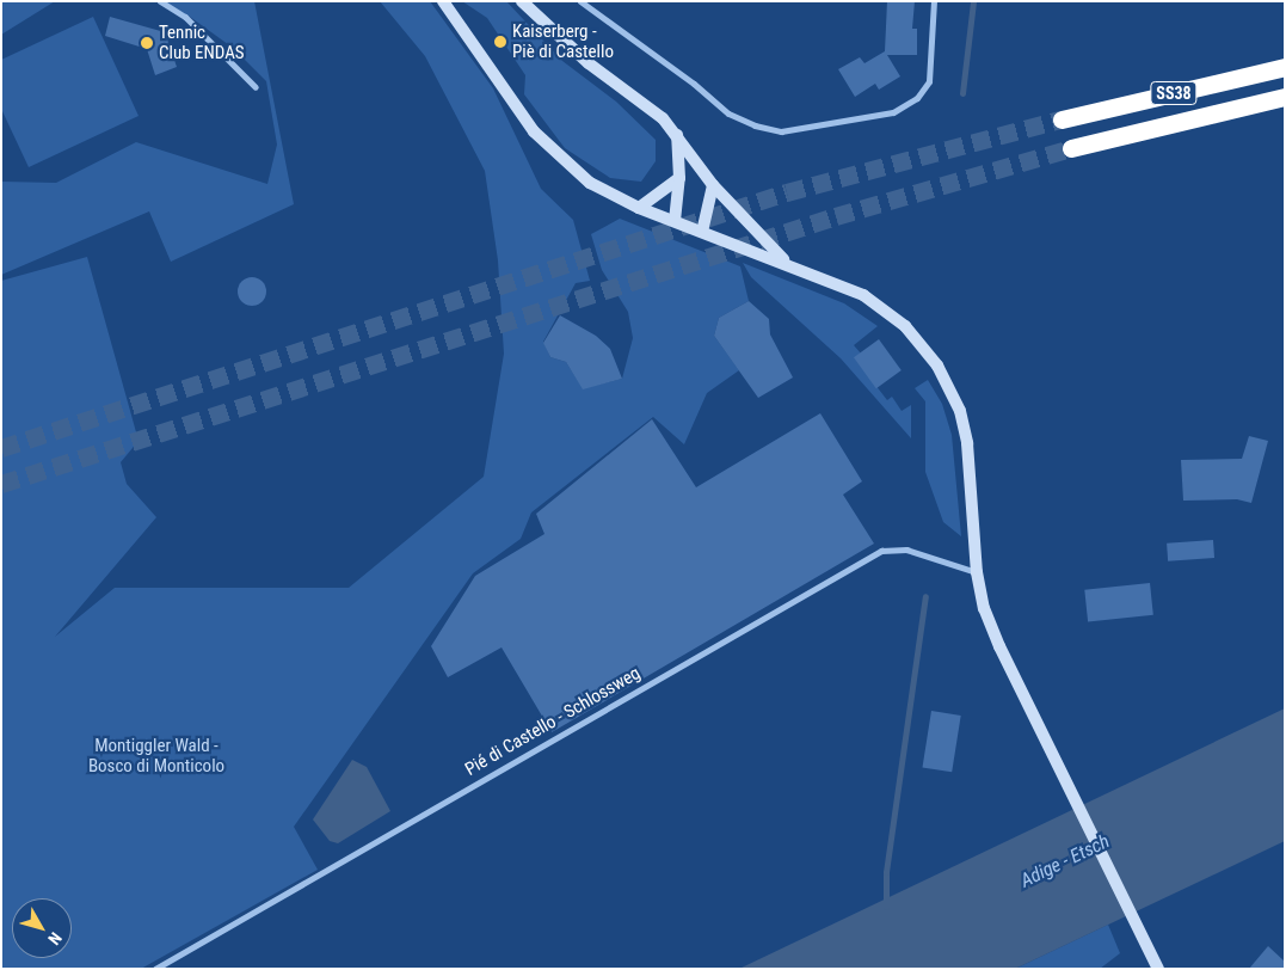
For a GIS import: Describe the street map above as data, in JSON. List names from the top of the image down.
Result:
{
  "streets": {
    "highway": ["SS38"],
    "street": ["Pié di Castello - Schlossweg"]
  },
  "water": ["Adige - Etsch"],
  "parks": ["Montiggler Wald - Bosco di Monticolo"],
  "places": ["Kaiserberg - Piè di Castello", "Tennic Club ENDAS"],
  "north": "bottom right"
}
